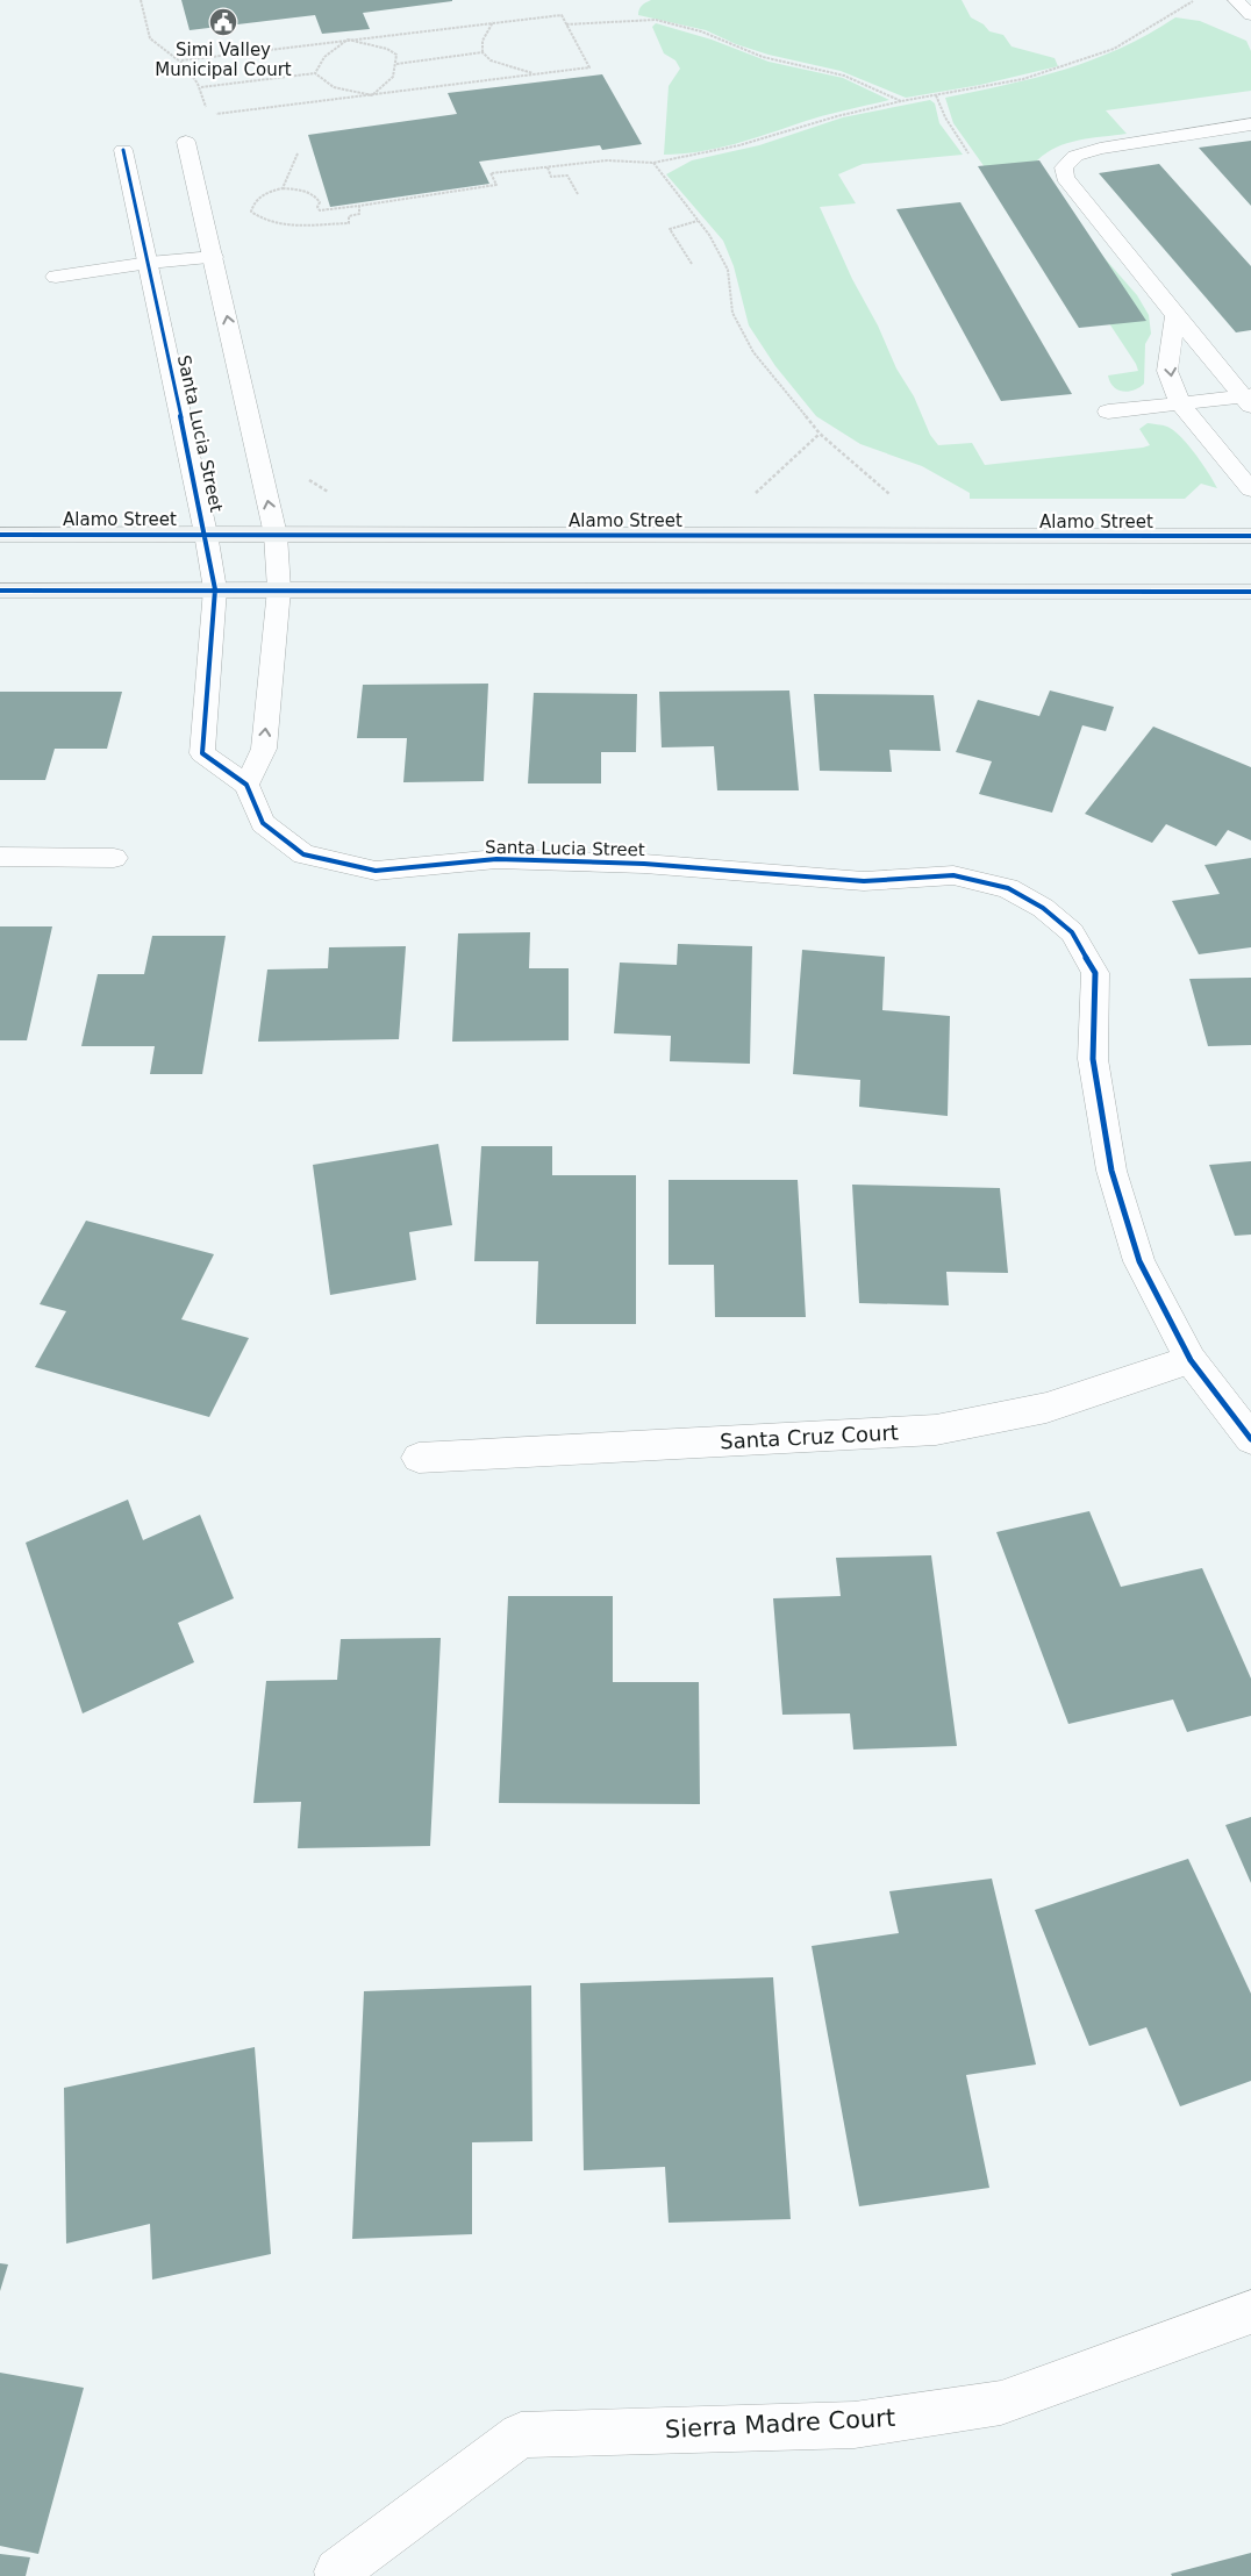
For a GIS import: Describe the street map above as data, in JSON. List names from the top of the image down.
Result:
{
  "streets": {
    "main road": ["Alamo Street"],
    "street": ["Santa Lucia Street", "Santa Cruz Court", "Sierra Madre Court"]
  },
  "crossings": [
    ["Santa Lucia Street", "Alamo Street"],
    ["Santa Lucia Street", "Santa Cruz Court"]
  ],
  "places": {
    "public building": ["Simi Valley Municipal Court"]
  }
}
